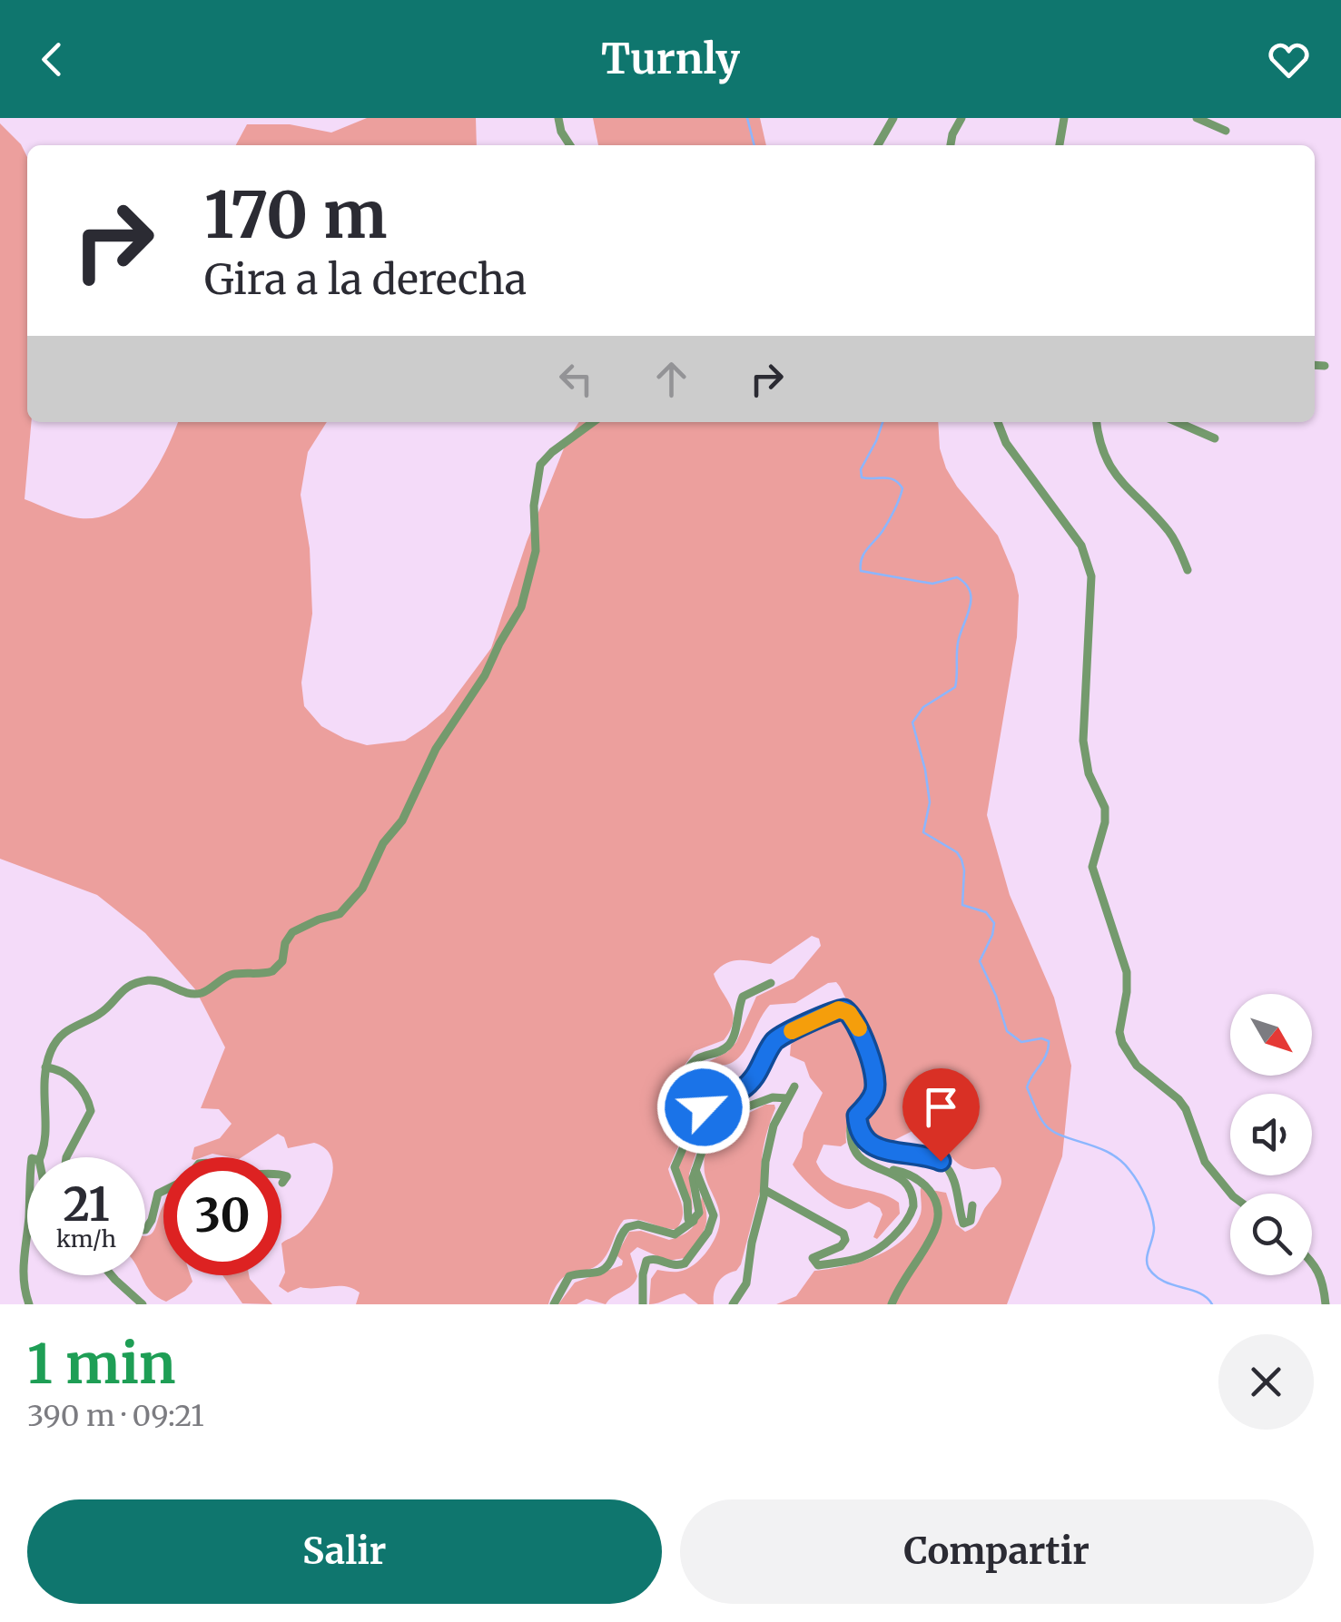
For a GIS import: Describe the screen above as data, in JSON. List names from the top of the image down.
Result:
{
  "north": "bottom right",
  "page": {
    "header": "Turnly",
    "turn": ["170 m", "Gira a la derecha"],
    "speed": "21 km/h",
    "limit": "30",
    "heading": ["1 min", "390 m · 09:21"],
    "buttons": ["Salir", "Compartir"]
  }
}
